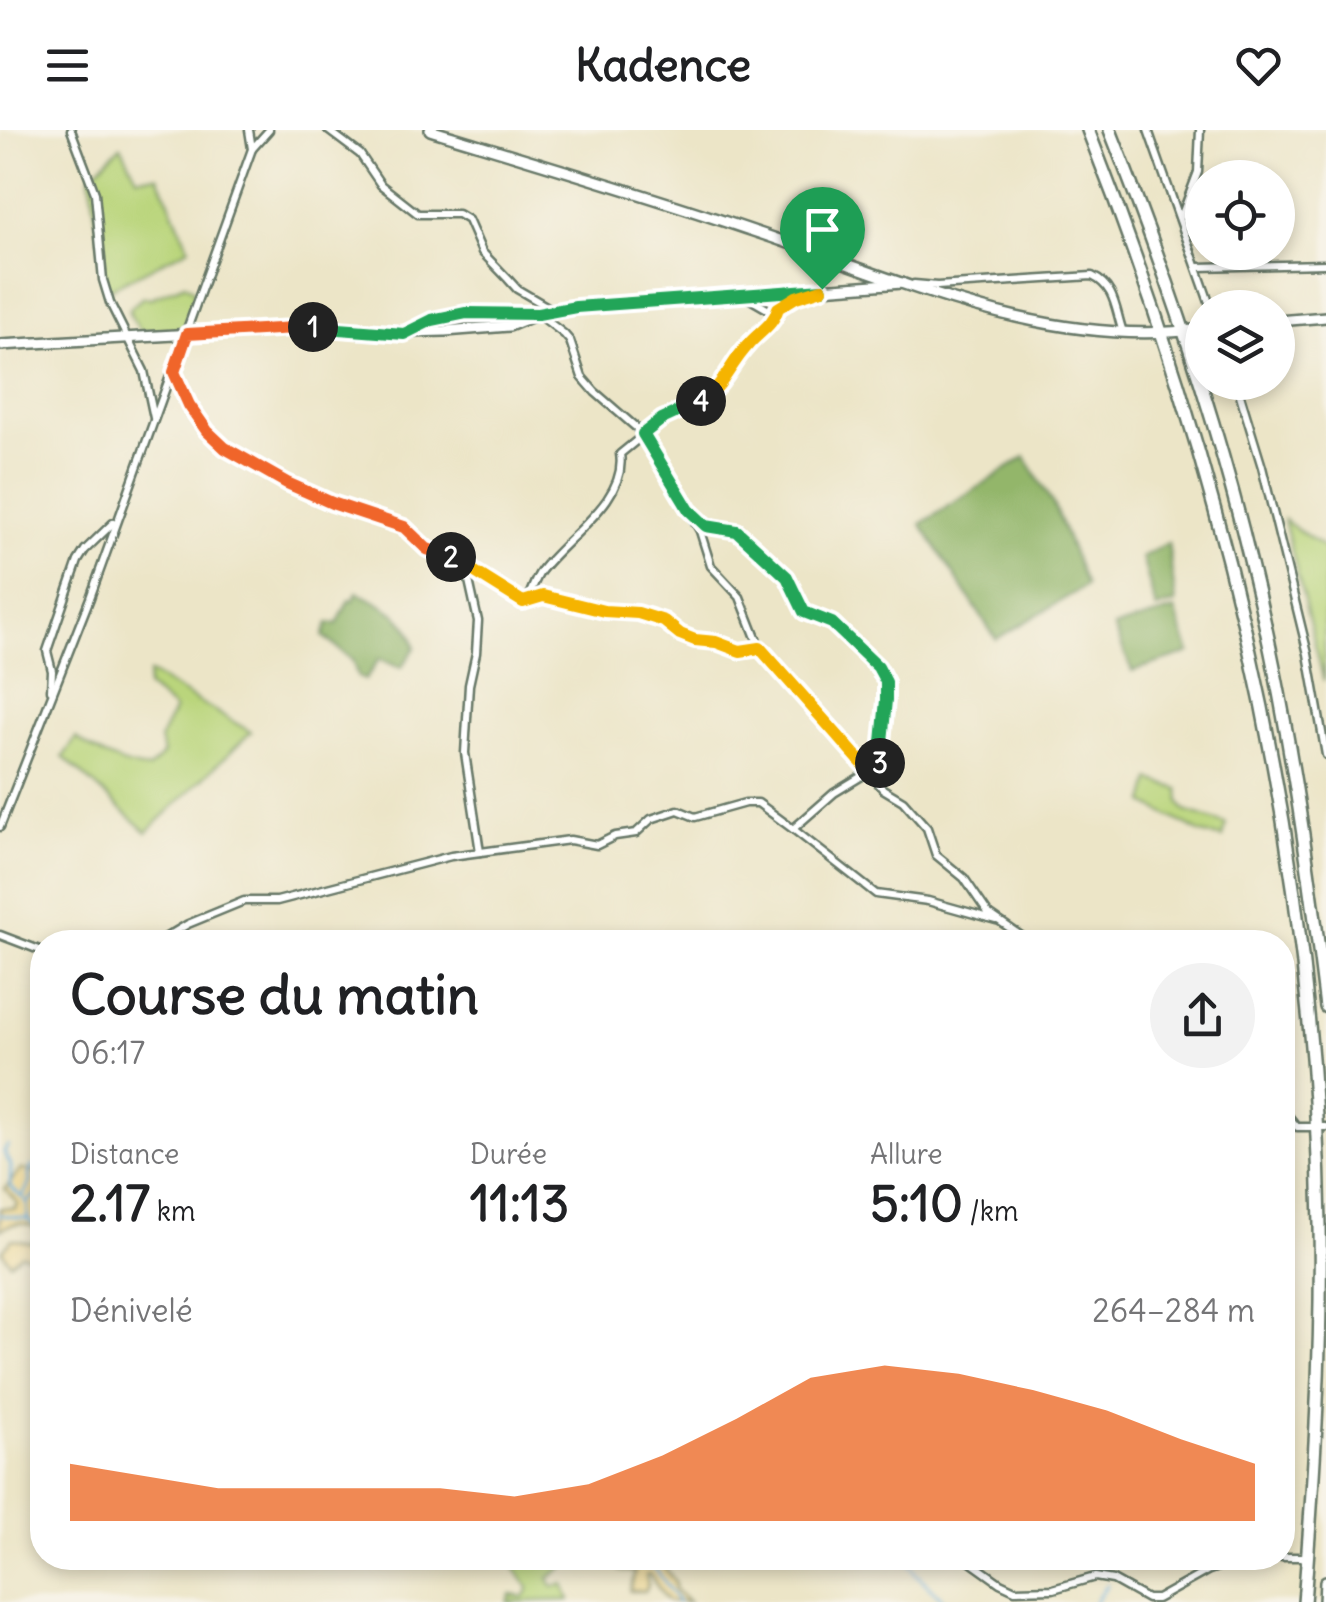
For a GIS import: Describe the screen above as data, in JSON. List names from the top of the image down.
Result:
{
  "page": {
    "header": "Kadence",
    "pins": [
      "1",
      "4",
      "2",
      "3"
    ],
    "heading": ["Course du matin", "06:17"],
    "stats": [
      ["Distance", "2.17 km"],
      ["Durée", "11:13"],
      ["Allure", "5:10 /km"]
    ],
    "chart": ["Dénivelé", "264–284 m"]
  }
}
